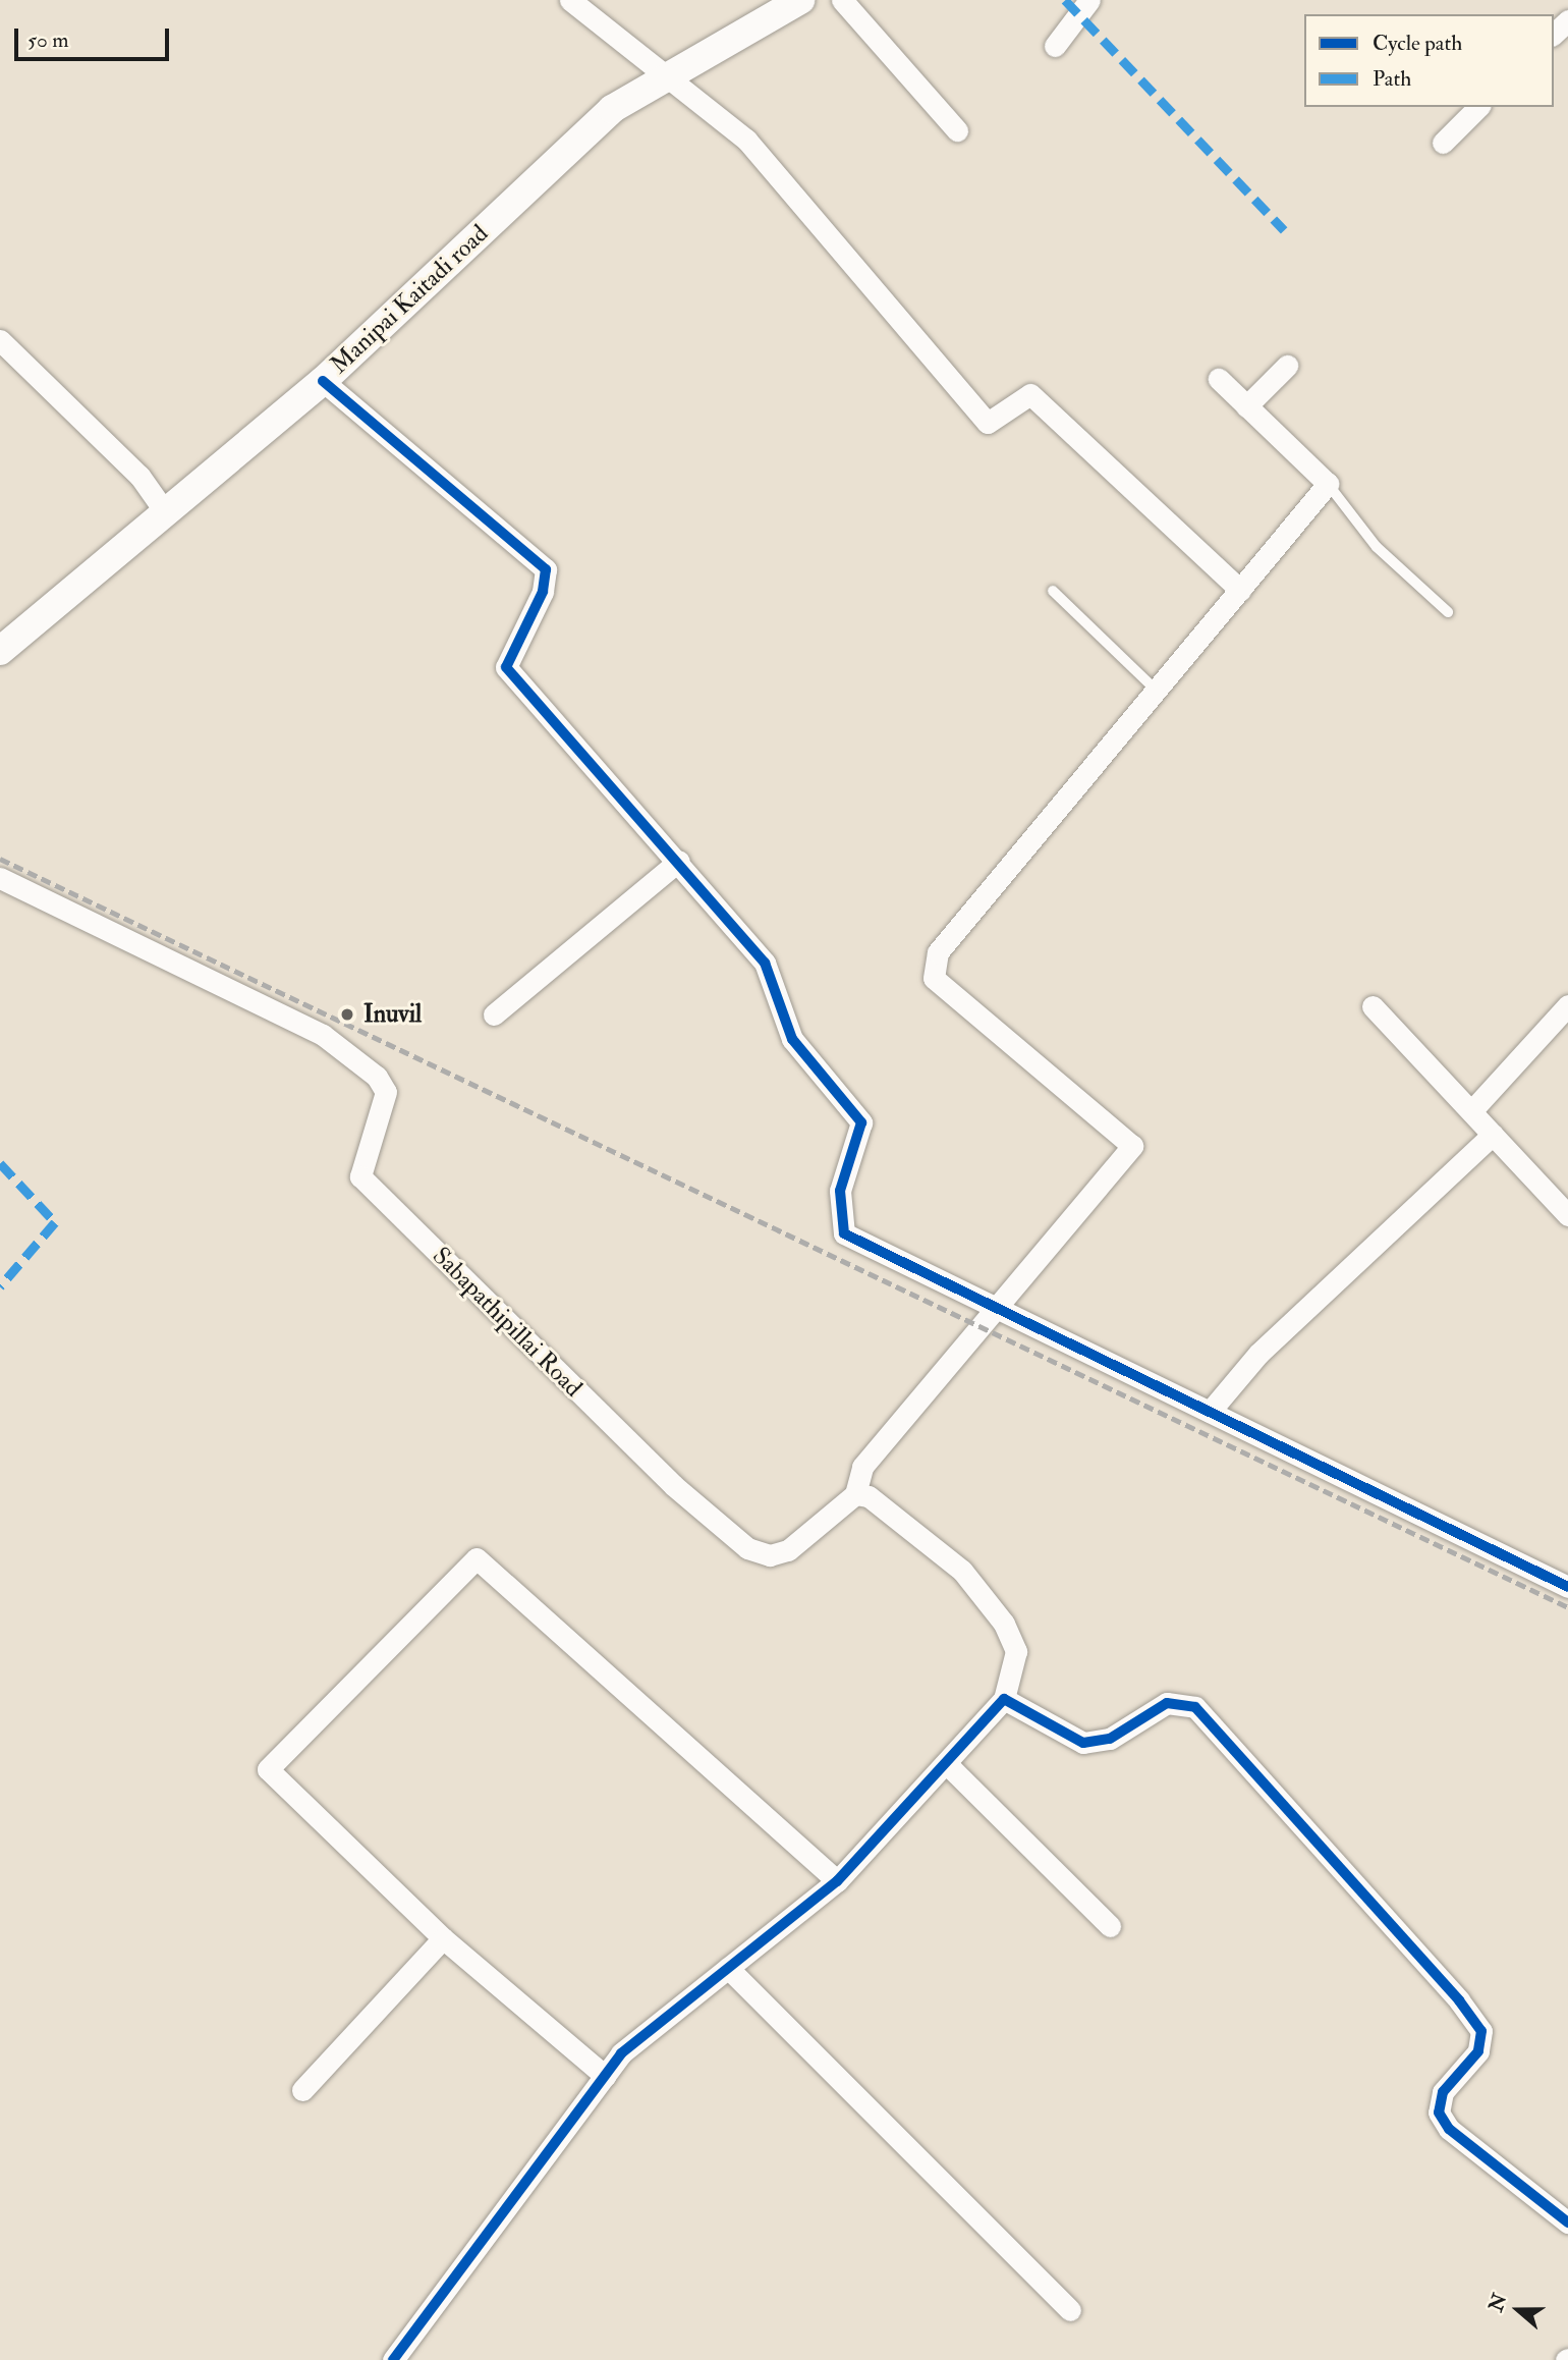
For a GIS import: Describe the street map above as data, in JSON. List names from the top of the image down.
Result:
{
  "streets": {
    "main road": ["Manipai Kaitadi road"],
    "street": ["Sabapathipillai Road"]
  },
  "places": ["Inuvil"],
  "legend": ["Cycle path", "Path"],
  "scale_bar": "50 m",
  "north": "left"
}
